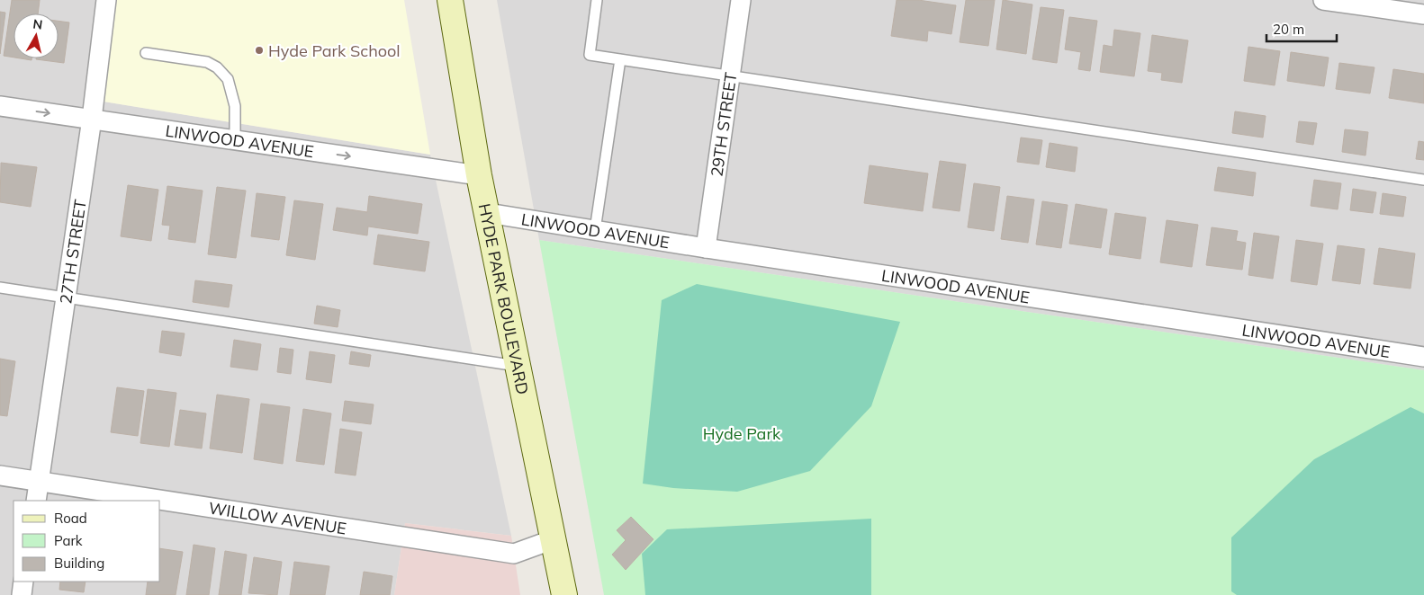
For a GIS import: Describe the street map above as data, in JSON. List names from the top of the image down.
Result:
{
  "streets": {
    "main road": ["HYDE PARK BOULEVARD"],
    "street": [
      "29TH STREET",
      "LINWOOD AVENUE",
      "27TH STREET",
      "WILLOW AVENUE"
    ]
  },
  "crossings": [
    ["29TH STREET", "LINWOOD AVENUE"],
    ["LINWOOD AVENUE", "27TH STREET"],
    ["LINWOOD AVENUE", "HYDE PARK BOULEVARD"],
    ["27TH STREET", "WILLOW AVENUE"],
    ["HYDE PARK BOULEVARD", "WILLOW AVENUE"]
  ],
  "parks": ["Hyde Park"],
  "places": ["Hyde Park School"],
  "legend": ["Road", "Park", "Building"],
  "scale_bar": "20 m",
  "north": "top"
}
